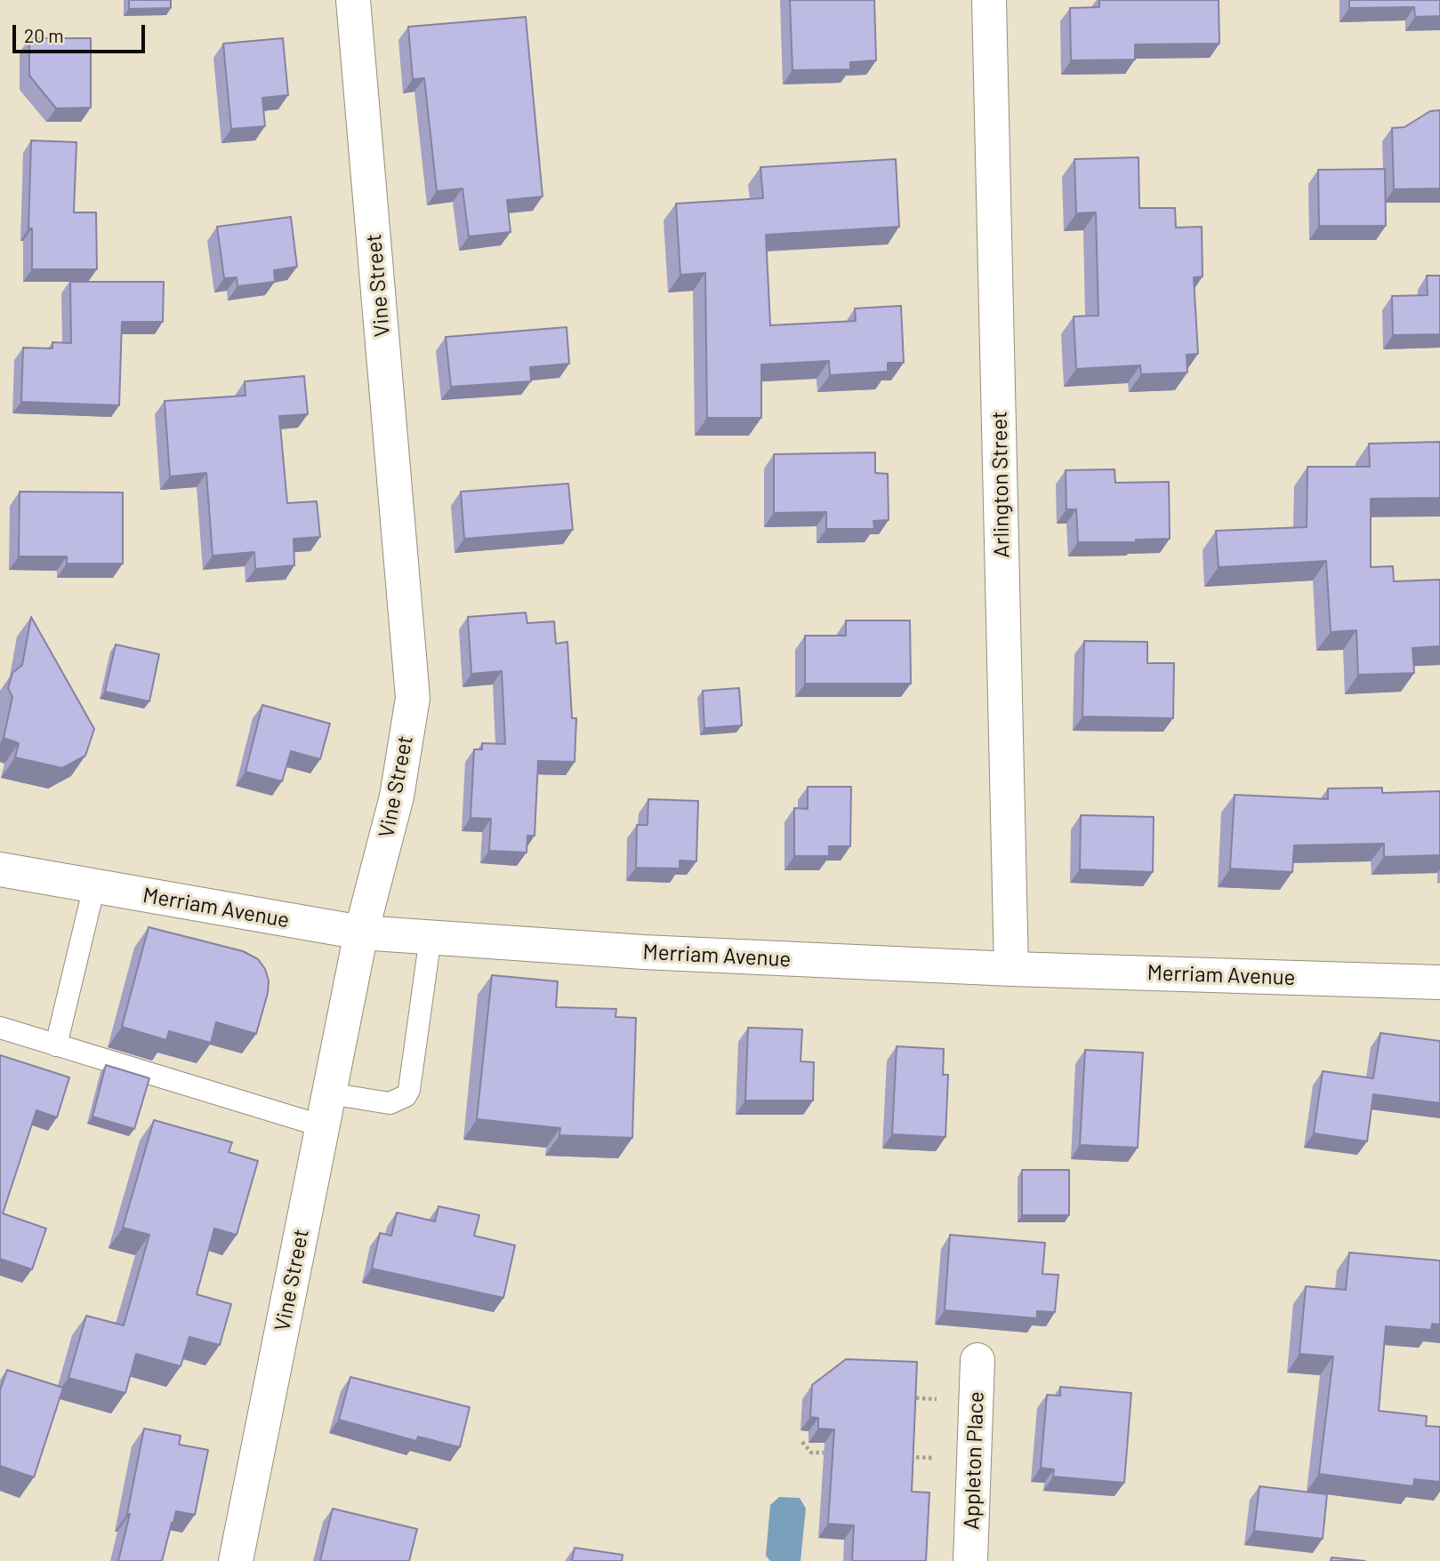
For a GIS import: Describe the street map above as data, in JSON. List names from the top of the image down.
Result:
{
  "streets": {
    "street": [
      "Vine Street",
      "Arlington Street",
      "Merriam Avenue",
      "Appleton Place"
    ]
  },
  "crossings": [
    ["Vine Street", "Merriam Avenue"],
    ["Arlington Street", "Merriam Avenue"]
  ],
  "scale_bar": "20 m"
}
